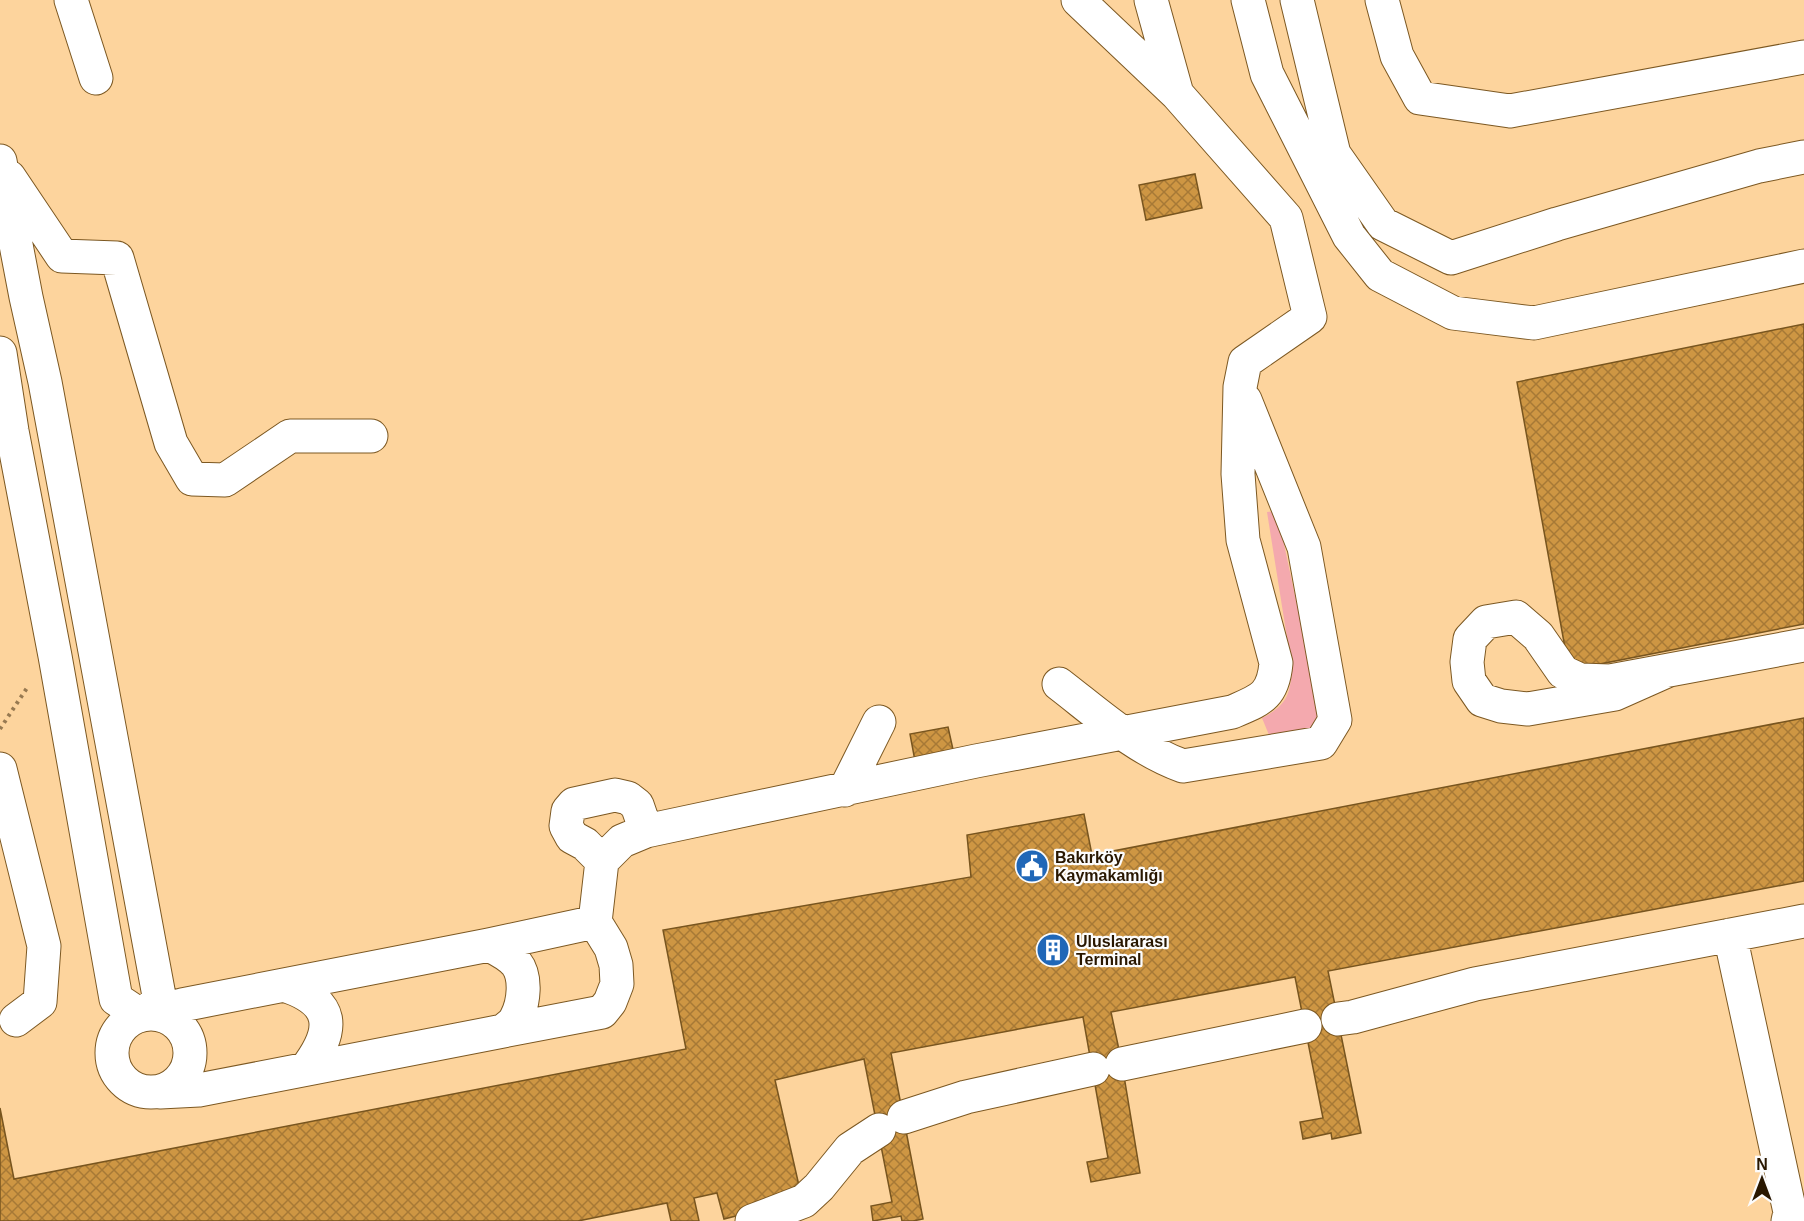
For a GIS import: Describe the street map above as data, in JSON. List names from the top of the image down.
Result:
{
  "places": {
    "public building": ["Bakırköy Kaymakamlığı"],
    "building": ["Uluslararası Terminal"]
  },
  "north": "top"
}
